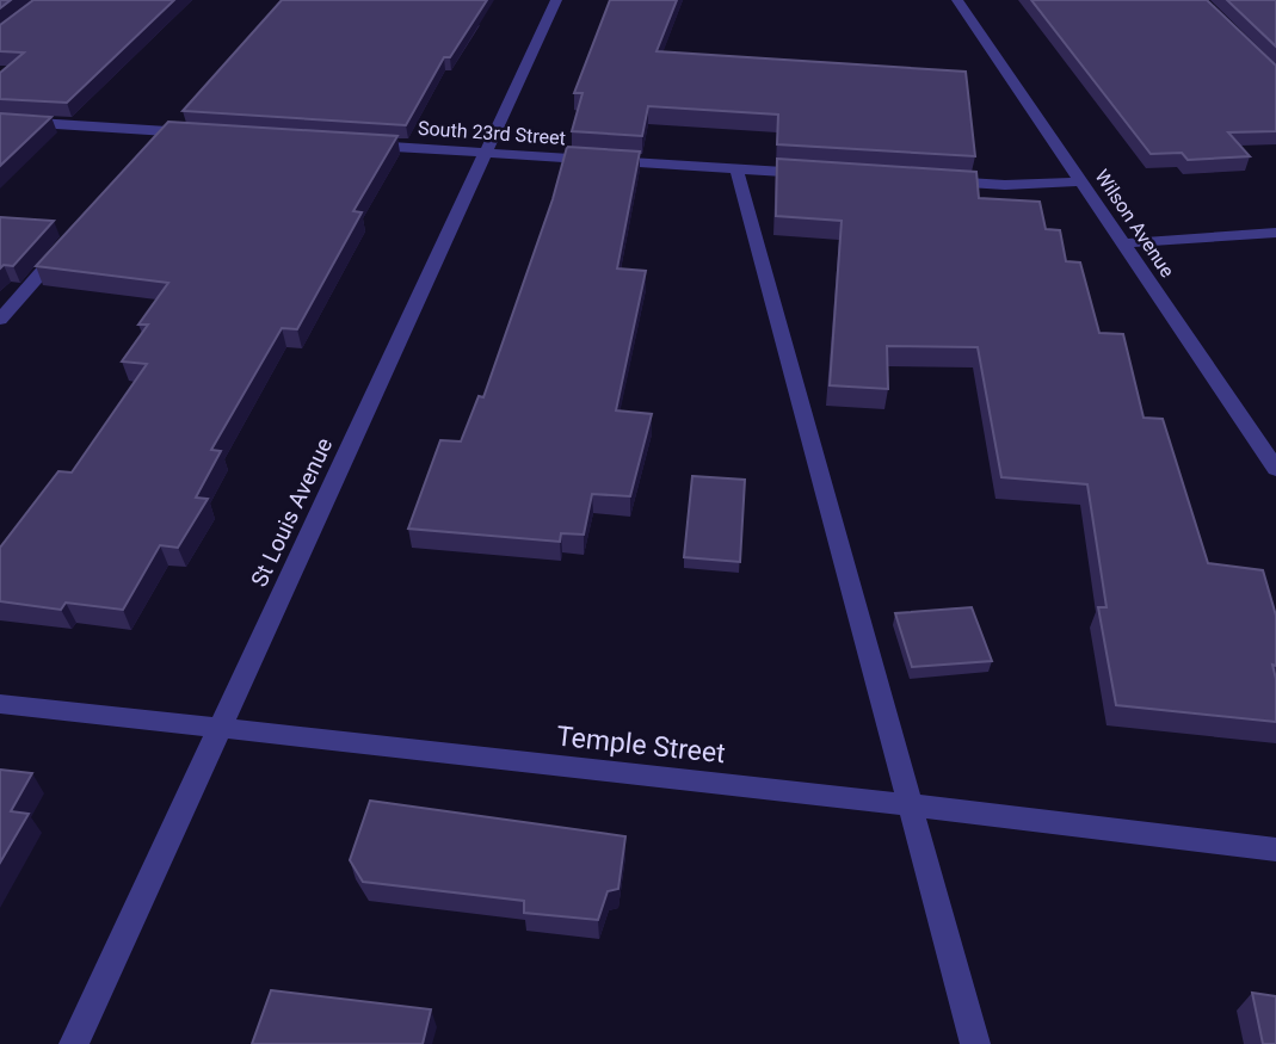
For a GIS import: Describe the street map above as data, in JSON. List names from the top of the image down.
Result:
{
  "streets": {
    "street": [
      "South 23rd Street",
      "Wilson Avenue",
      "St Louis Avenue",
      "Temple Street"
    ]
  },
  "crossings": [
    ["South 23rd Street", "St Louis Avenue"],
    ["St Louis Avenue", "Temple Street"]
  ]
}
